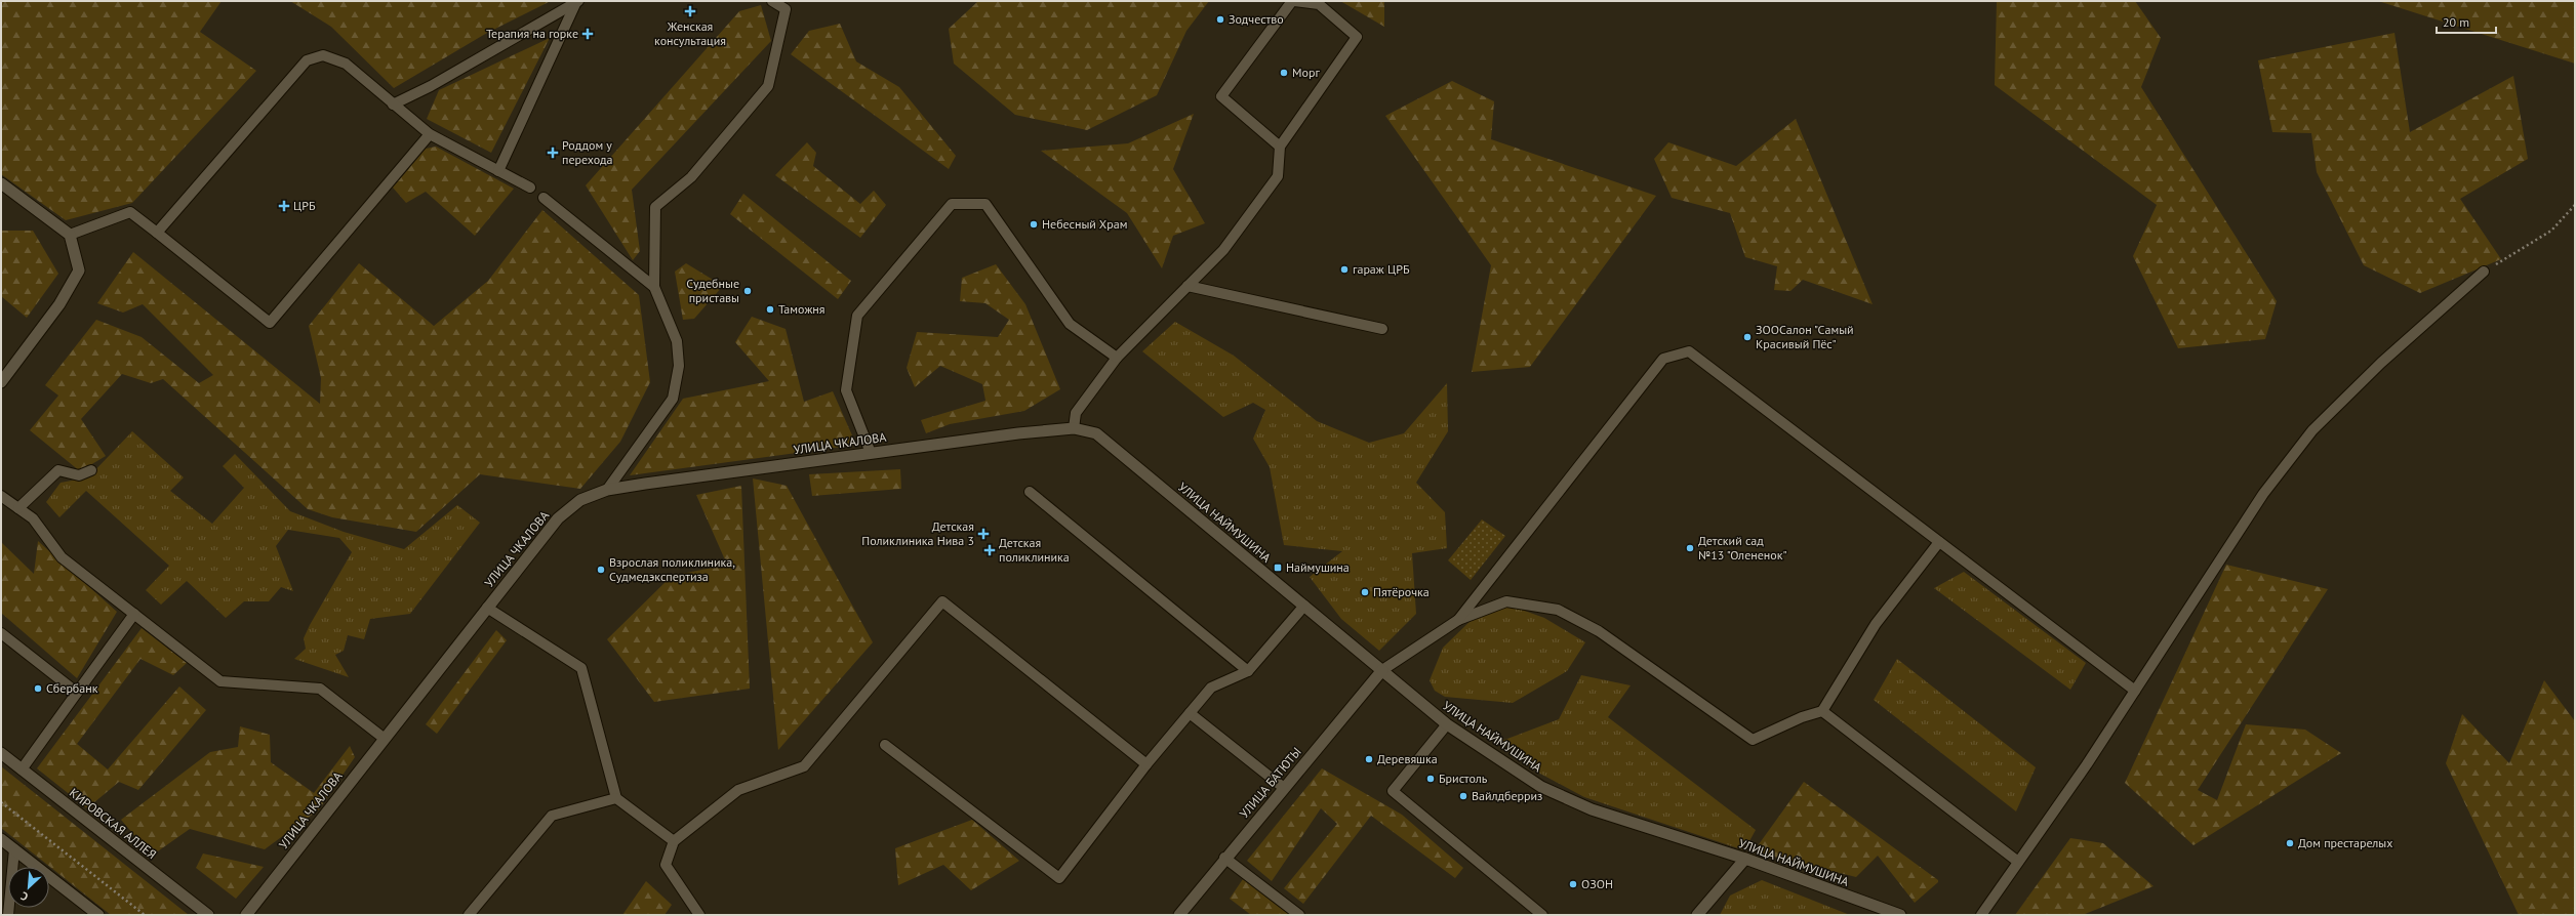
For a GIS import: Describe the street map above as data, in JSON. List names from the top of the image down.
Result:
{
  "streets": {
    "street": [
      "УЛИЦА ЧКАЛОВА",
      "УЛИЦА НАЙМУШИНА",
      "УЛИЦА БАТЮТЫ",
      "КИРОВСКАЯ АЛЛЕЯ"
    ]
  },
  "crossings": [
    ["УЛИЦА ЧКАЛОВА", "УЛИЦА НАЙМУШИНА"],
    ["УЛИЦА НАЙМУШИНА", "УЛИЦА БАТЮТЫ"]
  ],
  "places": {
    "health": [
      "Женская консультация",
      "Терапия на горке",
      "Роддом у перехода",
      "ЦРБ",
      "Детская Поликлиника Нива 3",
      "Детская поликлиника"
    ],
    "other": [
      "Зодчество",
      "Морг",
      "Небесный Храм",
      "гараж ЦРБ",
      "Судебные приставы",
      "Таможня",
      "ЗООСалон \"Самый Красивый Пёс\"",
      "Детский сад №13 \"Олененок\"",
      "Взрослая поликлиника, Судмедэкспертиза",
      "Пятёрочка",
      "Сбербанк",
      "Деревяшка",
      "Бристоль",
      "Вайлдберриз",
      "Дом престарелых",
      "ОЗОН"
    ],
    "transit": ["Наймушина"]
  },
  "scale_bar": "20 m",
  "north": "bottom left"
}
